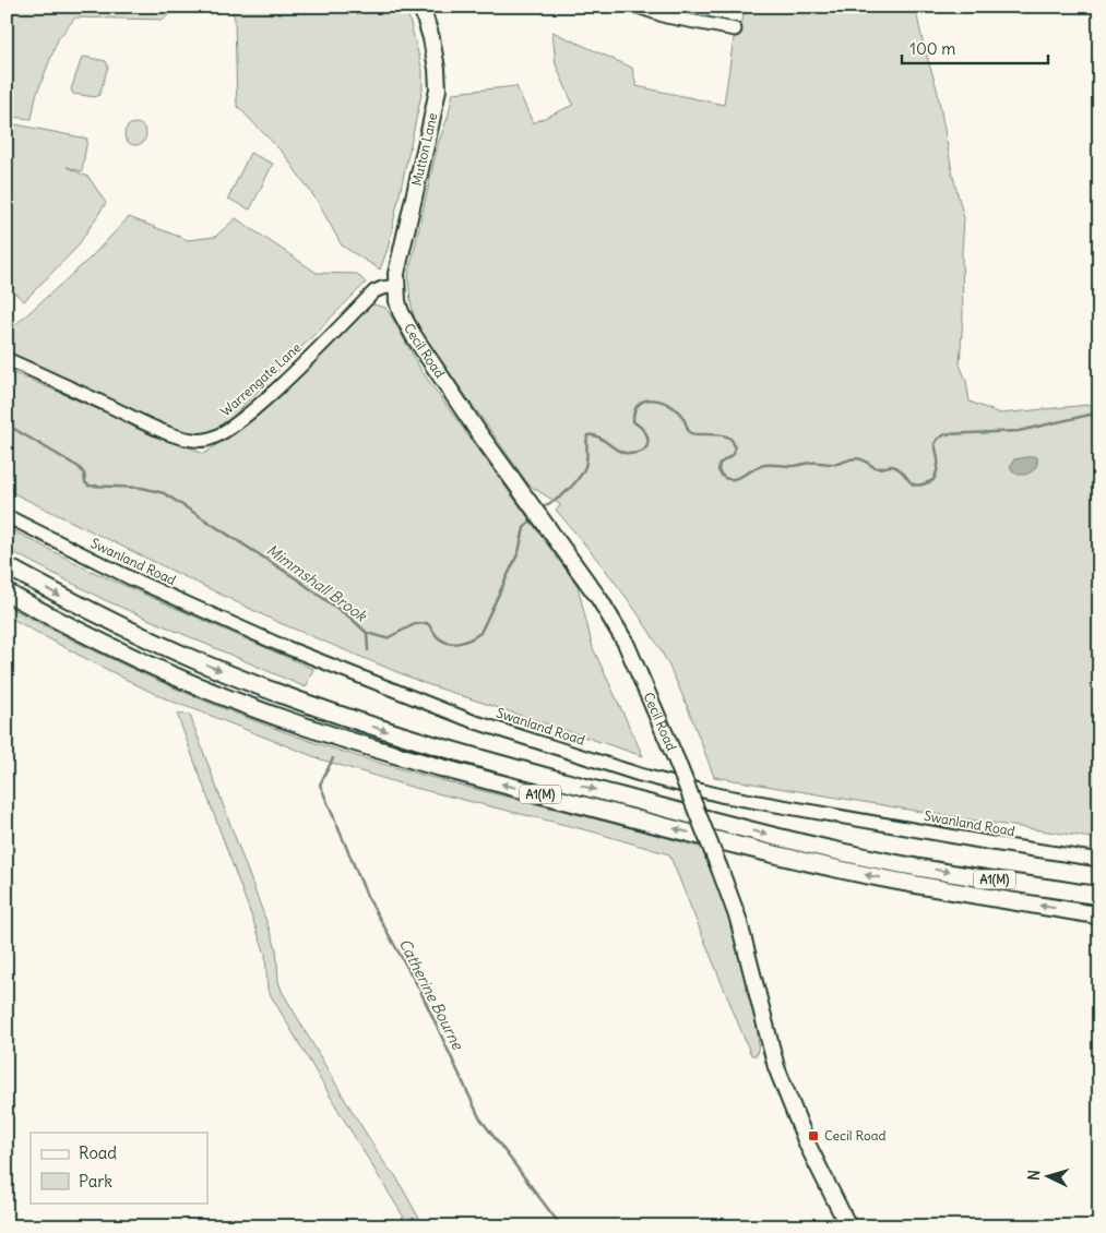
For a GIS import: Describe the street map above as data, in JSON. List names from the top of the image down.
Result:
{
  "streets": {
    "highway": ["A1(M)"],
    "main road": ["Mutton Lane", "Cecil Road"],
    "street": ["Warrengate Lane", "Swanland Road"]
  },
  "crossings": [
    ["Mutton Lane", "Cecil Road"],
    ["Mutton Lane", "Warrengate Lane"],
    ["Cecil Road", "Warrengate Lane"]
  ],
  "water": ["Mimmshall Brook", "Catherine Bourne"],
  "places": {
    "transit": ["Cecil Road"]
  },
  "legend": ["Road", "Park"],
  "scale_bar": "100 m",
  "north": "left"
}
